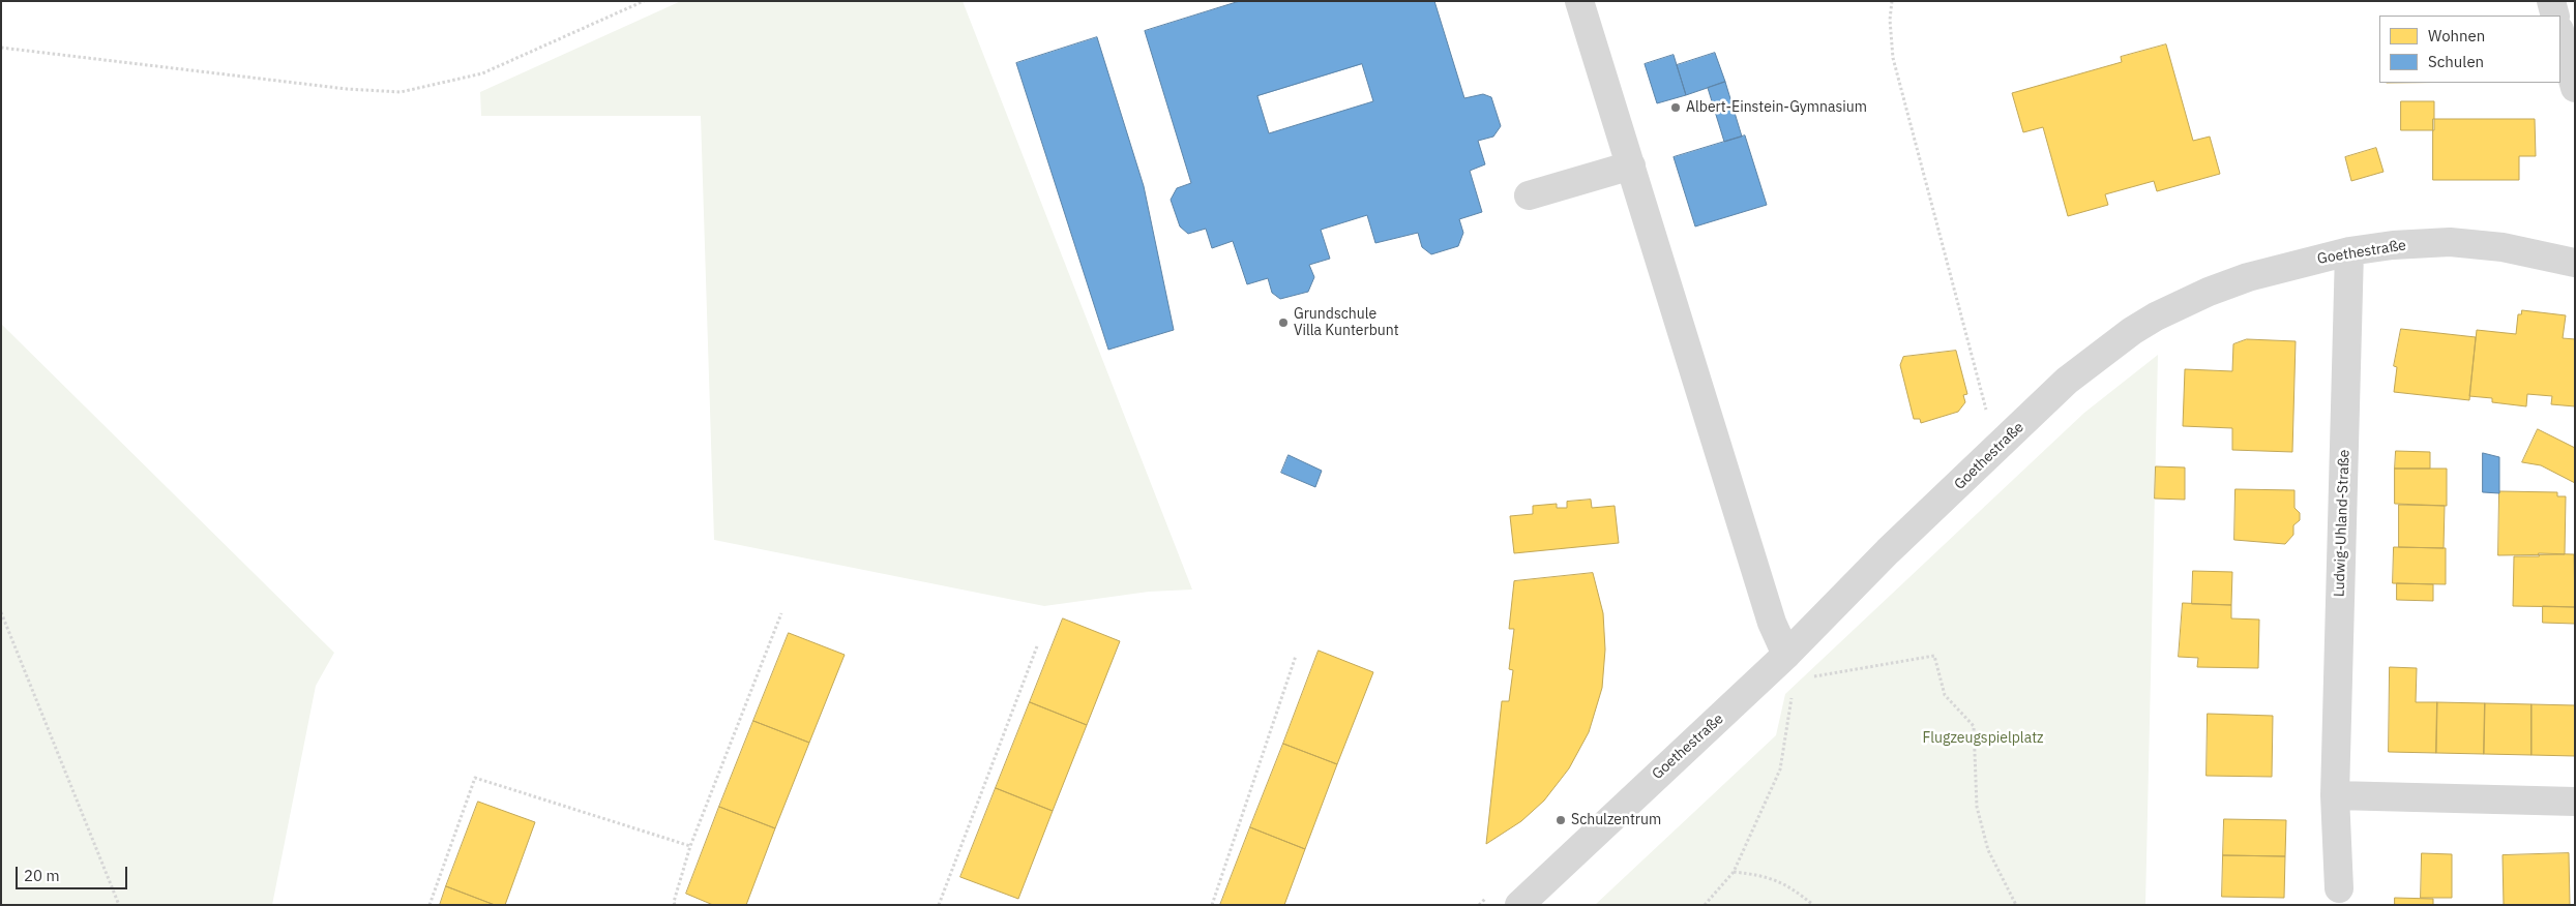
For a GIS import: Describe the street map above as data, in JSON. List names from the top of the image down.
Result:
{
  "streets": {
    "street": ["Goethestraße", "Ludwig-Uhland-Straße"]
  },
  "crossings": [
    ["Goethestraße", "Ludwig-Uhland-Straße"]
  ],
  "parks": ["Flugzeugspielplatz"],
  "places": ["Albert-Einstein-Gymnasium", "Grundschule Villa Kunterbunt", "Schulzentrum"],
  "legend": ["Wohnen", "Schulen"],
  "scale_bar": "20 m"
}
